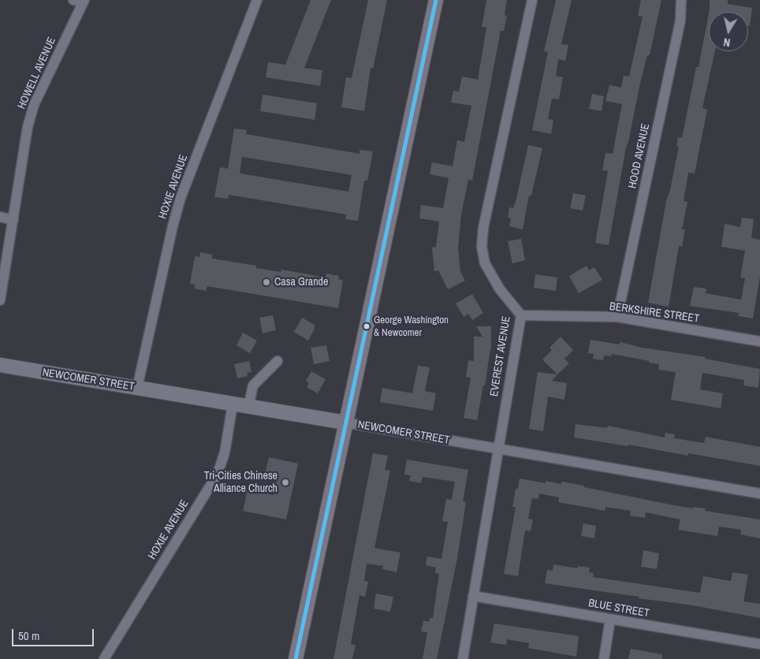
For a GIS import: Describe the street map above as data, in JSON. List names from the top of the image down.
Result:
{
  "streets": {
    "main road": ["NEWCOMER STREET"],
    "street": [
      "HOWELL AVENUE",
      "HOOD AVENUE",
      "HOXIE AVENUE",
      "BERKSHIRE STREET",
      "EVEREST AVENUE",
      "BLUE STREET"
    ]
  },
  "crossings": [
    ["HOOD AVENUE", "BERKSHIRE STREET"],
    ["HOXIE AVENUE", "NEWCOMER STREET"],
    ["BERKSHIRE STREET", "EVEREST AVENUE"],
    ["EVEREST AVENUE", "NEWCOMER STREET"],
    ["EVEREST AVENUE", "BLUE STREET"]
  ],
  "places": ["Casa Grande", "George Washington & Newcomer", "Tri-Cities Chinese Alliance Church"],
  "scale_bar": "50 m",
  "north": "bottom"
}
